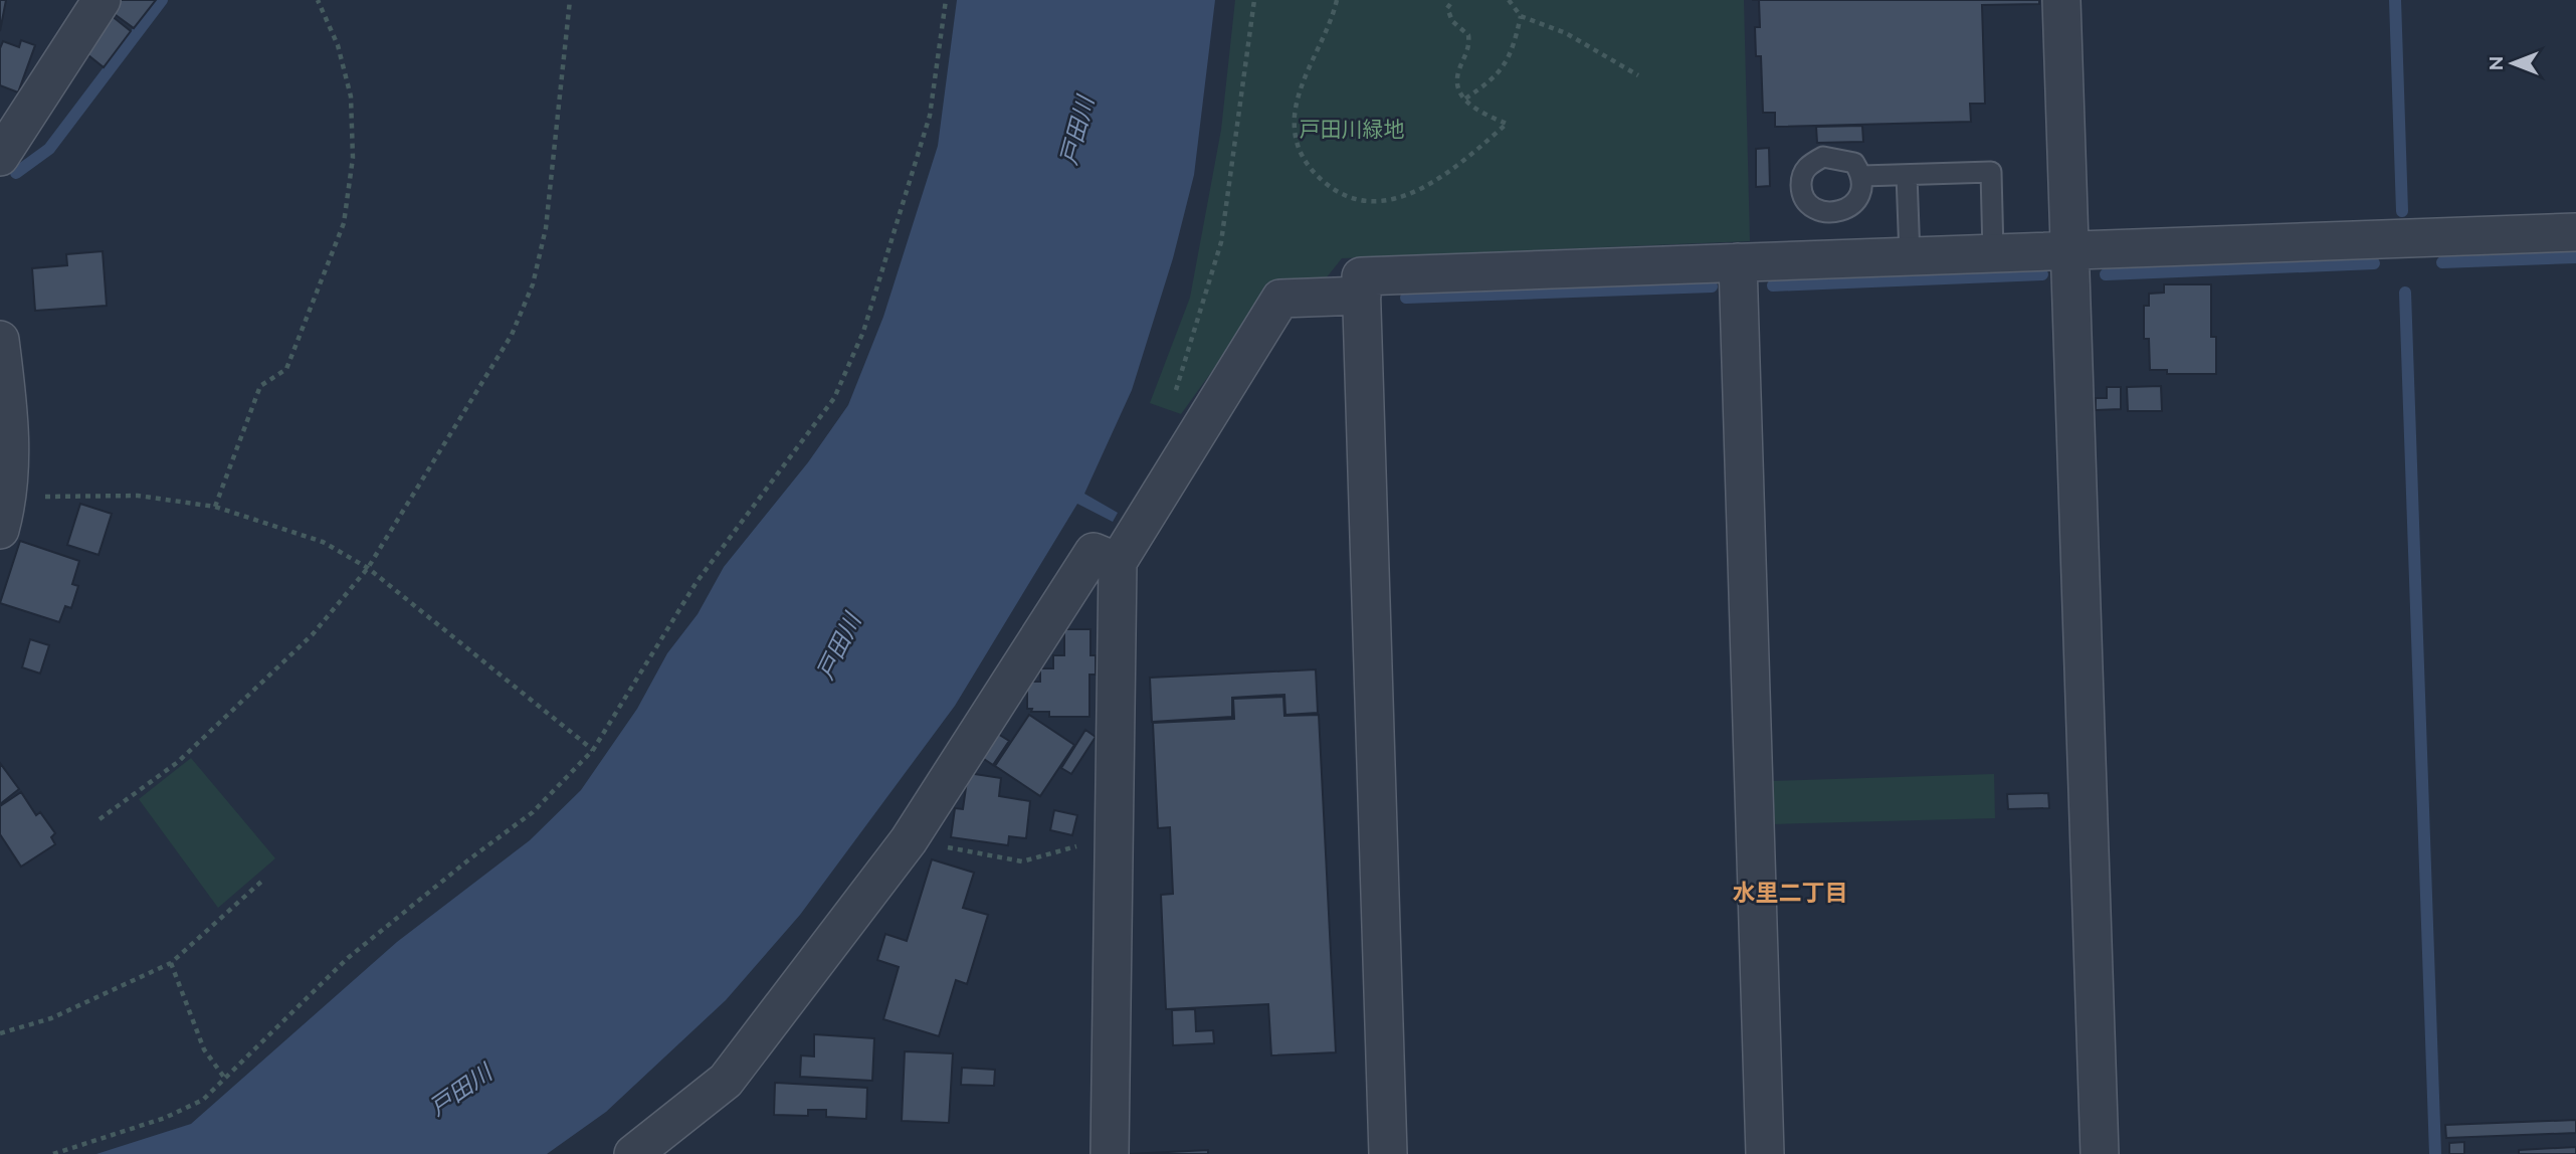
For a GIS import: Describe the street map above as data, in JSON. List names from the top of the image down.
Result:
{
  "districts": ["水里二丁目"],
  "water": ["戸田川"],
  "parks": ["戸田川緑地"],
  "north": "left"
}
